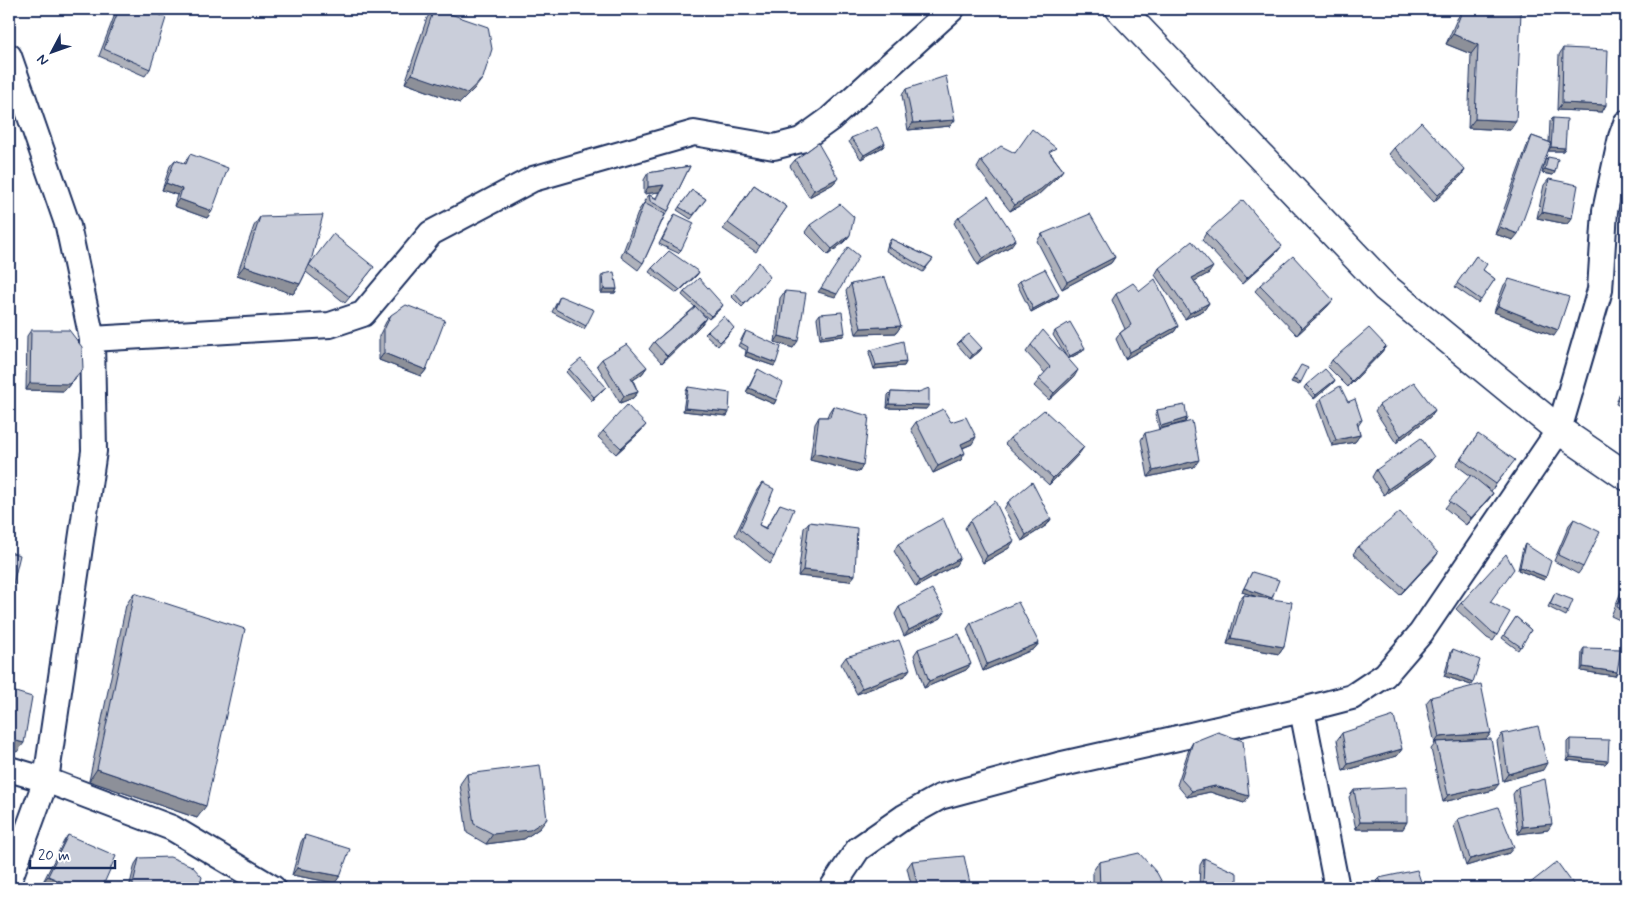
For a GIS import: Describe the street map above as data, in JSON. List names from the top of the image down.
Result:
{
  "scale_bar": "20 m",
  "north": "bottom left"
}
